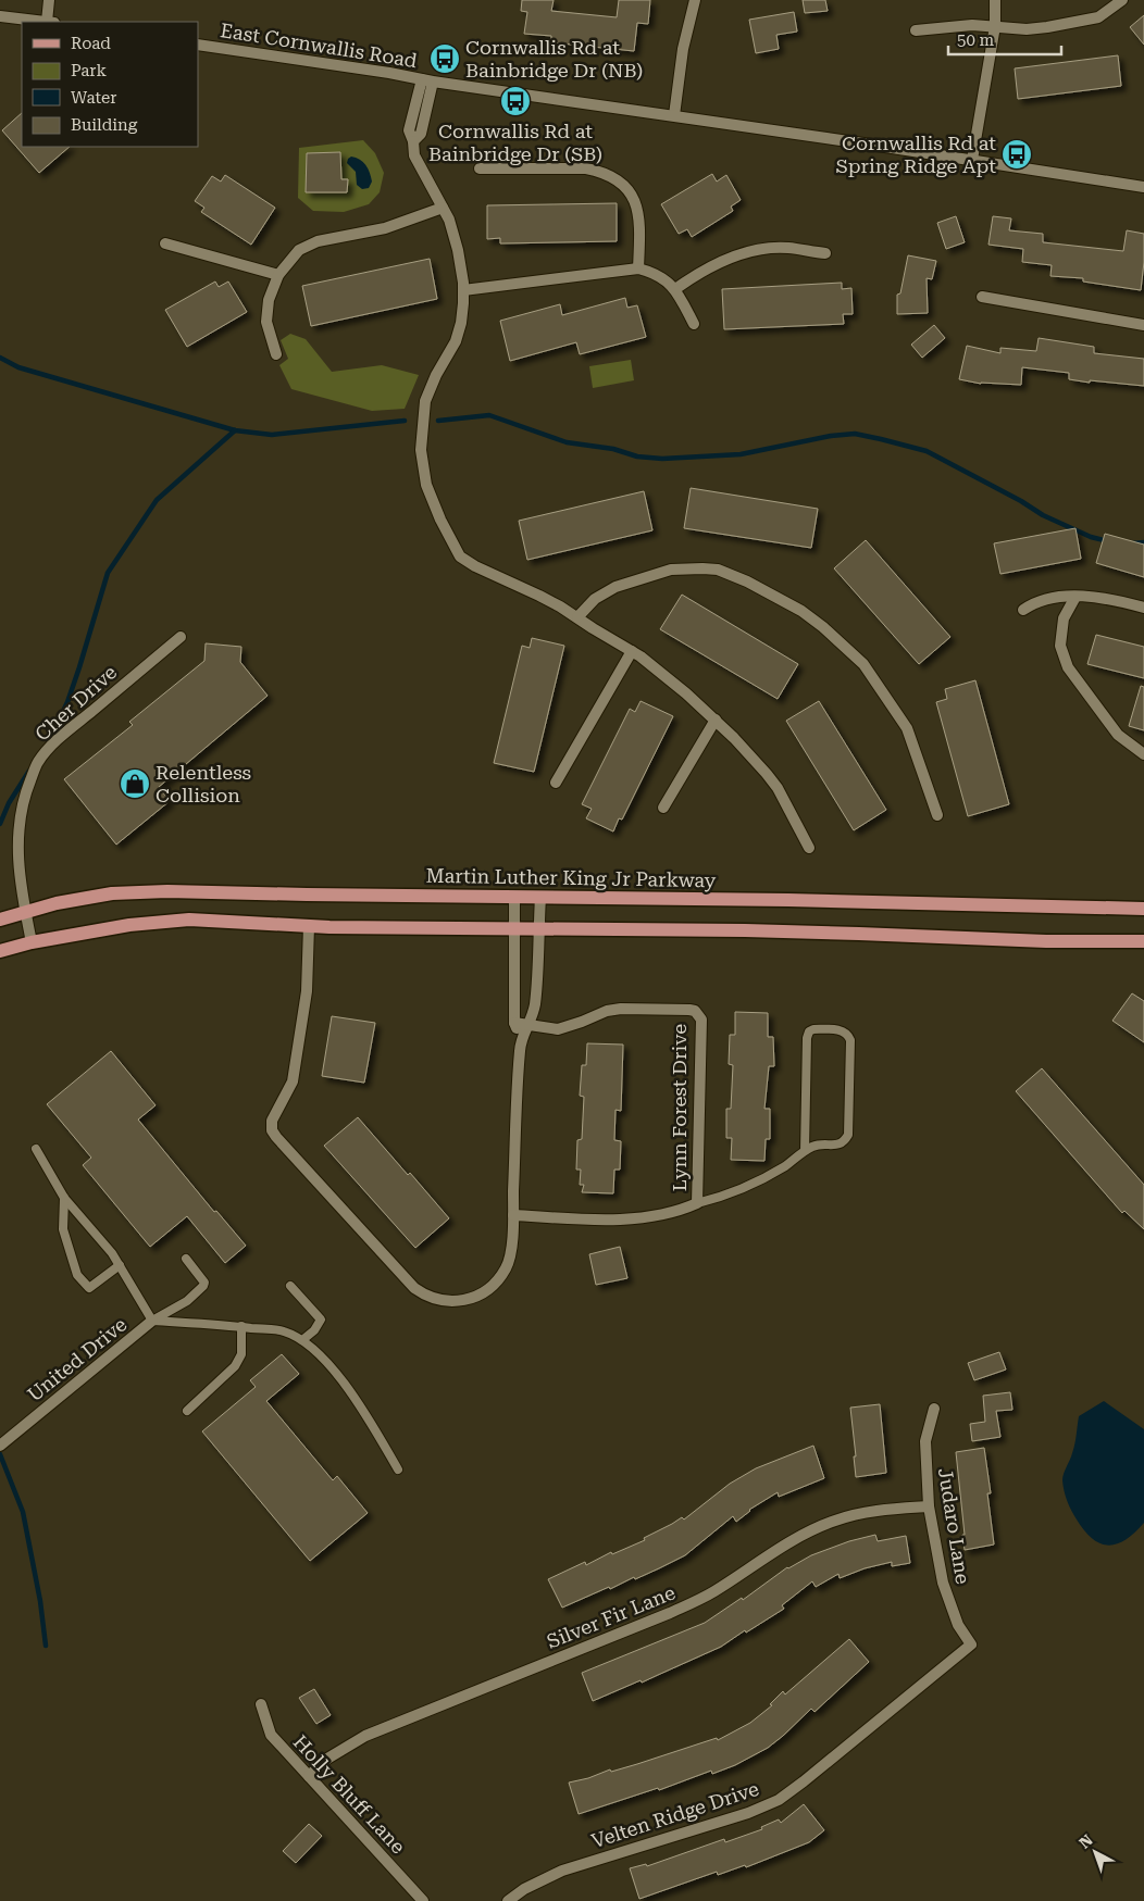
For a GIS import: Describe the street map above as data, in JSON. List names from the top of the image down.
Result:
{
  "streets": {
    "main road": ["Martin Luther King Jr Parkway"],
    "street": [
      "East Cornwallis Road",
      "Cher Drive",
      "Lynn Forest Drive",
      "United Drive",
      "Judaro Lane",
      "Silver Fir Lane",
      "Holly Bluff Lane",
      "Velten Ridge Drive"
    ]
  },
  "crossings": [
    ["Cher Drive", "Martin Luther King Jr Parkway"],
    ["Judaro Lane", "Silver Fir Lane"],
    ["Judaro Lane", "Velten Ridge Drive"],
    ["Silver Fir Lane", "Holly Bluff Lane"]
  ],
  "places": {
    "bus stop": ["Cornwallis Rd at Bainbridge Dr (NB)", "Cornwallis Rd at Bainbridge Dr (SB)", "Cornwallis Rd at Spring Ridge Apt"],
    "shop": ["Relentless Collision"]
  },
  "legend": [
    "Road",
    "Park",
    "Water",
    "Building"
  ],
  "scale_bar": "50 m",
  "north": "top left"
}
